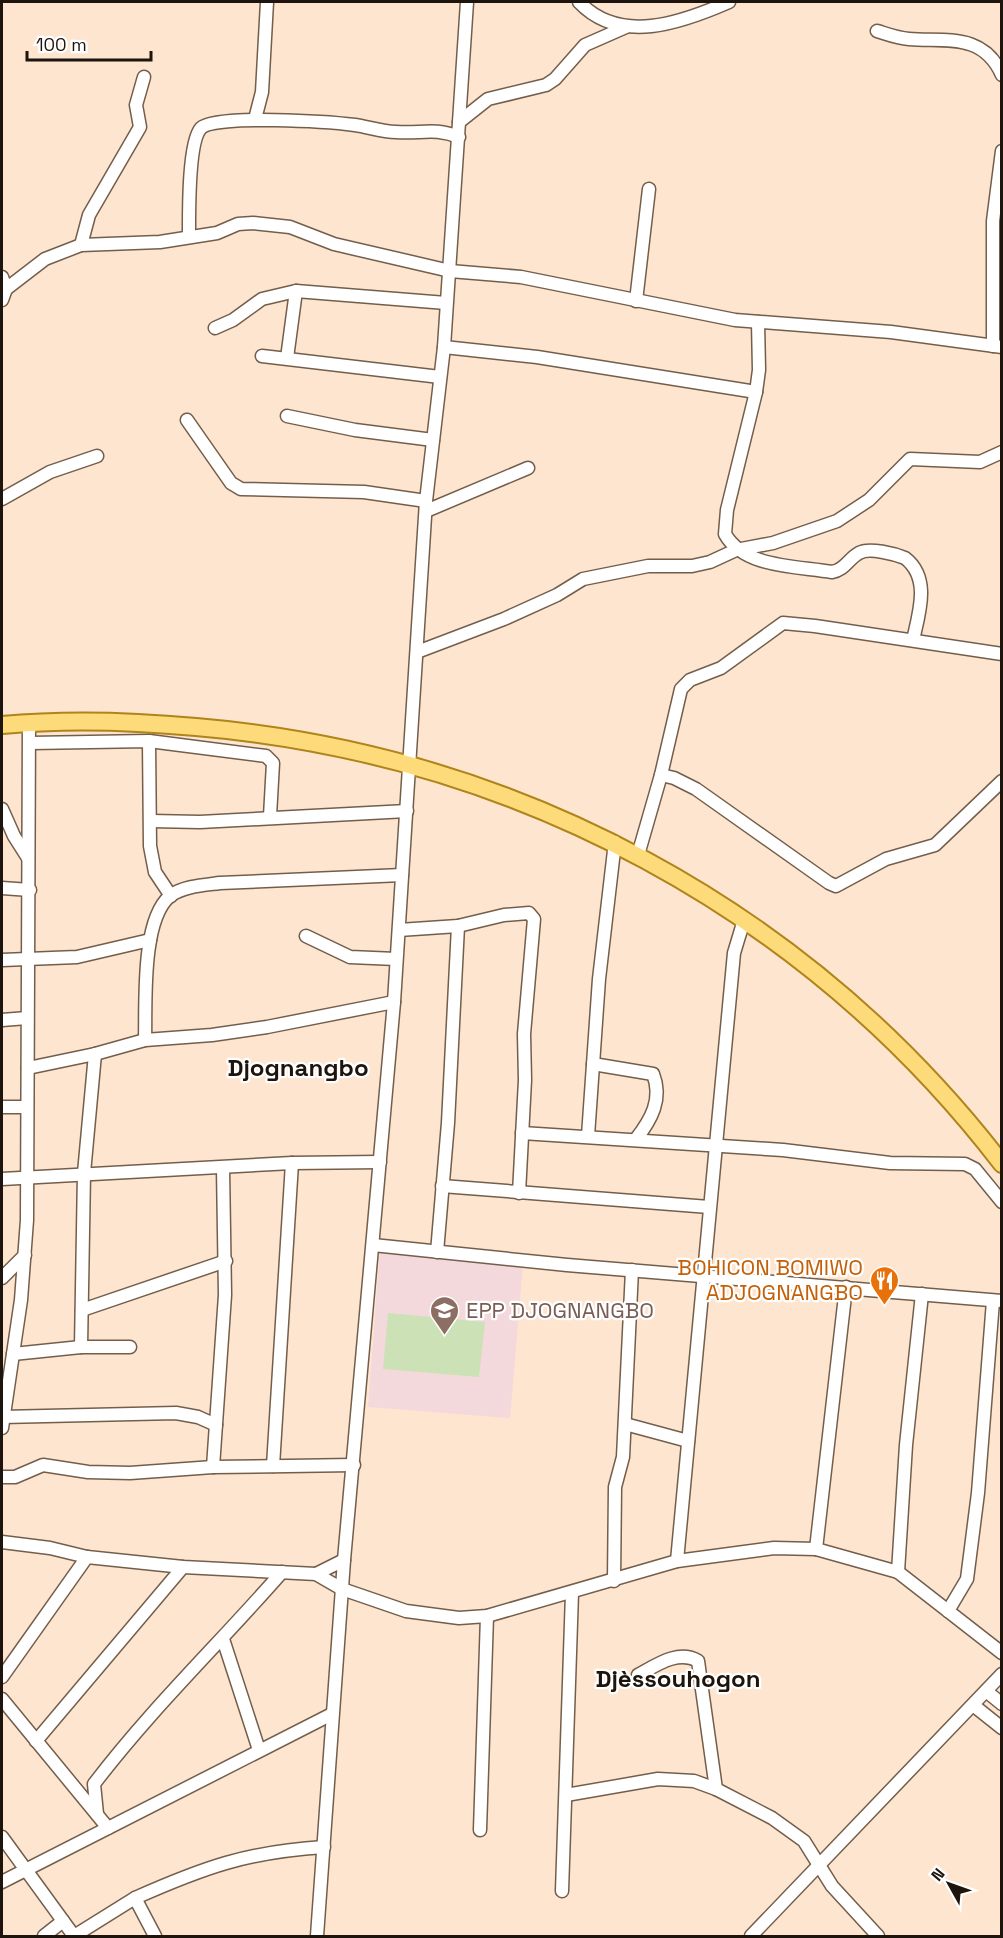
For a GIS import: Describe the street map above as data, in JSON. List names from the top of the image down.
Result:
{
  "districts": ["Djognangbo", "Djèssouhogon"],
  "places": {
    "restaurant": ["BOHICON BOMIWO ADJOGNANGBO"],
    "school or university": ["EPP DJOGNANGBO"]
  },
  "scale_bar": "100 m",
  "north": "top left"
}
